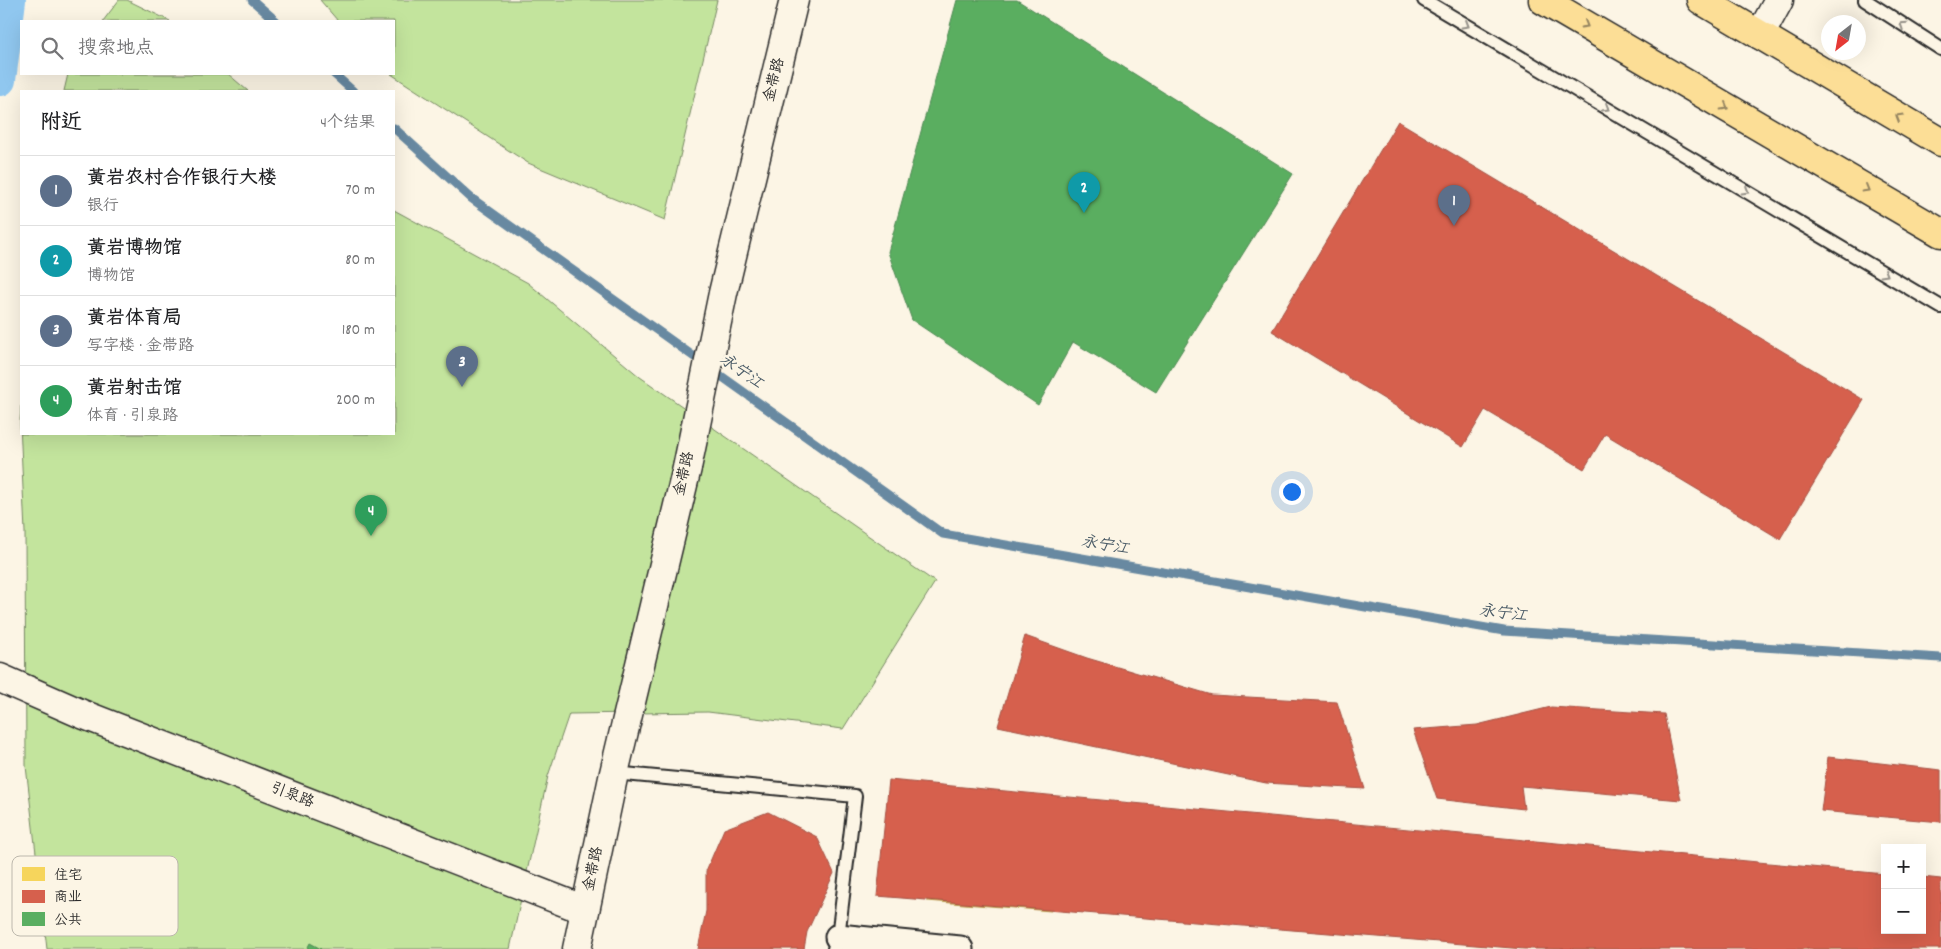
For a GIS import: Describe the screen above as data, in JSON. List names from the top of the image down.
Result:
{
  "streets": {
    "main road": ["金带路", "引泉路"]
  },
  "crossings": [
    ["金带路", "引泉路"]
  ],
  "water": ["永宁江"],
  "legend": ["住宅", "商业", "公共"],
  "north": "bottom left",
  "page": {
    "search": "搜索地点",
    "heading": ["附近", "4个结果"],
    "list": [
      {
        "mark": "1",
        "name": "黄岩农村合作银行大楼",
        "note": "银行",
        "value": "70 m"
      },
      {
        "mark": "2",
        "name": "黄岩博物馆",
        "note": "博物馆",
        "value": "80 m"
      },
      {
        "mark": "3",
        "name": "黄岩体育局",
        "note": "写字楼 · 金带路",
        "value": "180 m"
      },
      {
        "mark": "4",
        "name": "黄岩射击馆",
        "note": "体育 · 引泉路",
        "value": "200 m"
      }
    ],
    "pins": [
      "2",
      "1",
      "3",
      "4"
    ],
    "map_buttons": ["+", "−"]
  }
}
